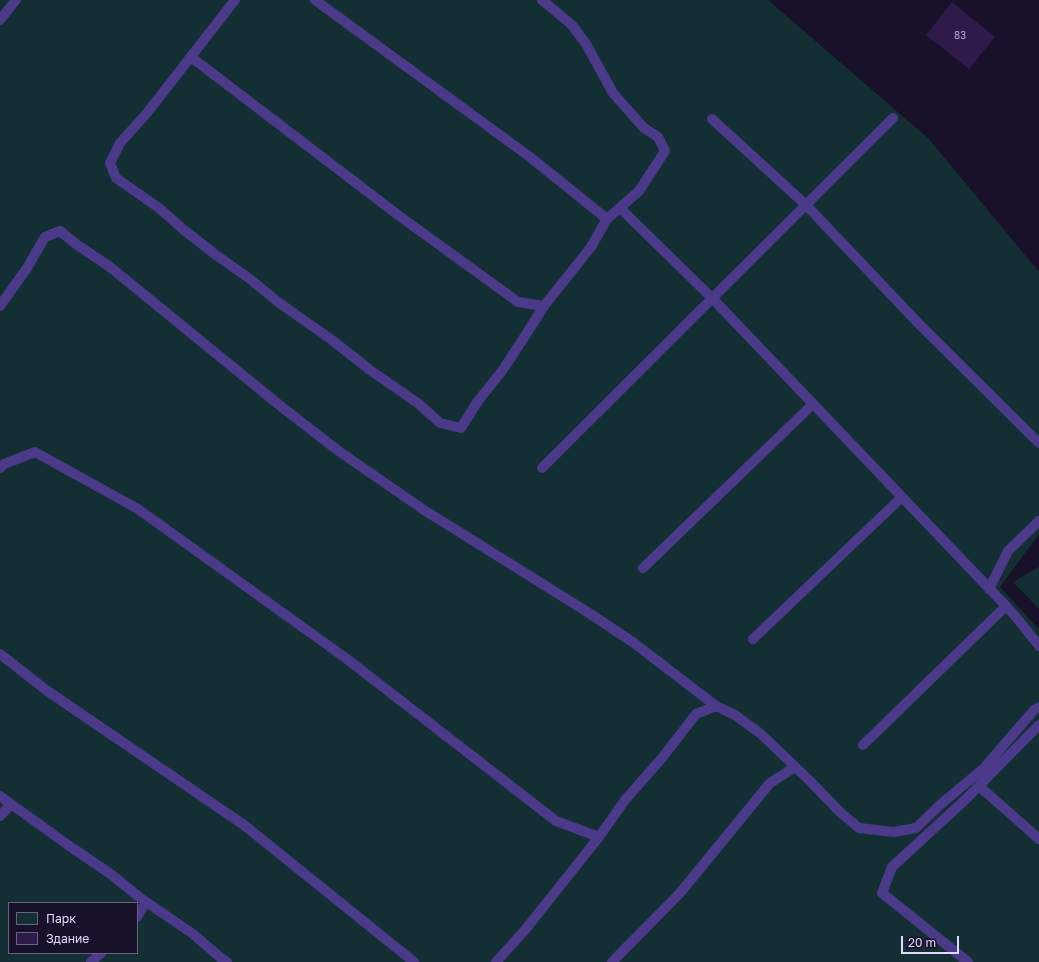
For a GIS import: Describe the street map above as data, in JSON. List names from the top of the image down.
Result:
{
  "house_numbers": ["83"],
  "legend": ["Парк", "Здание"],
  "scale_bar": "20 m"
}
